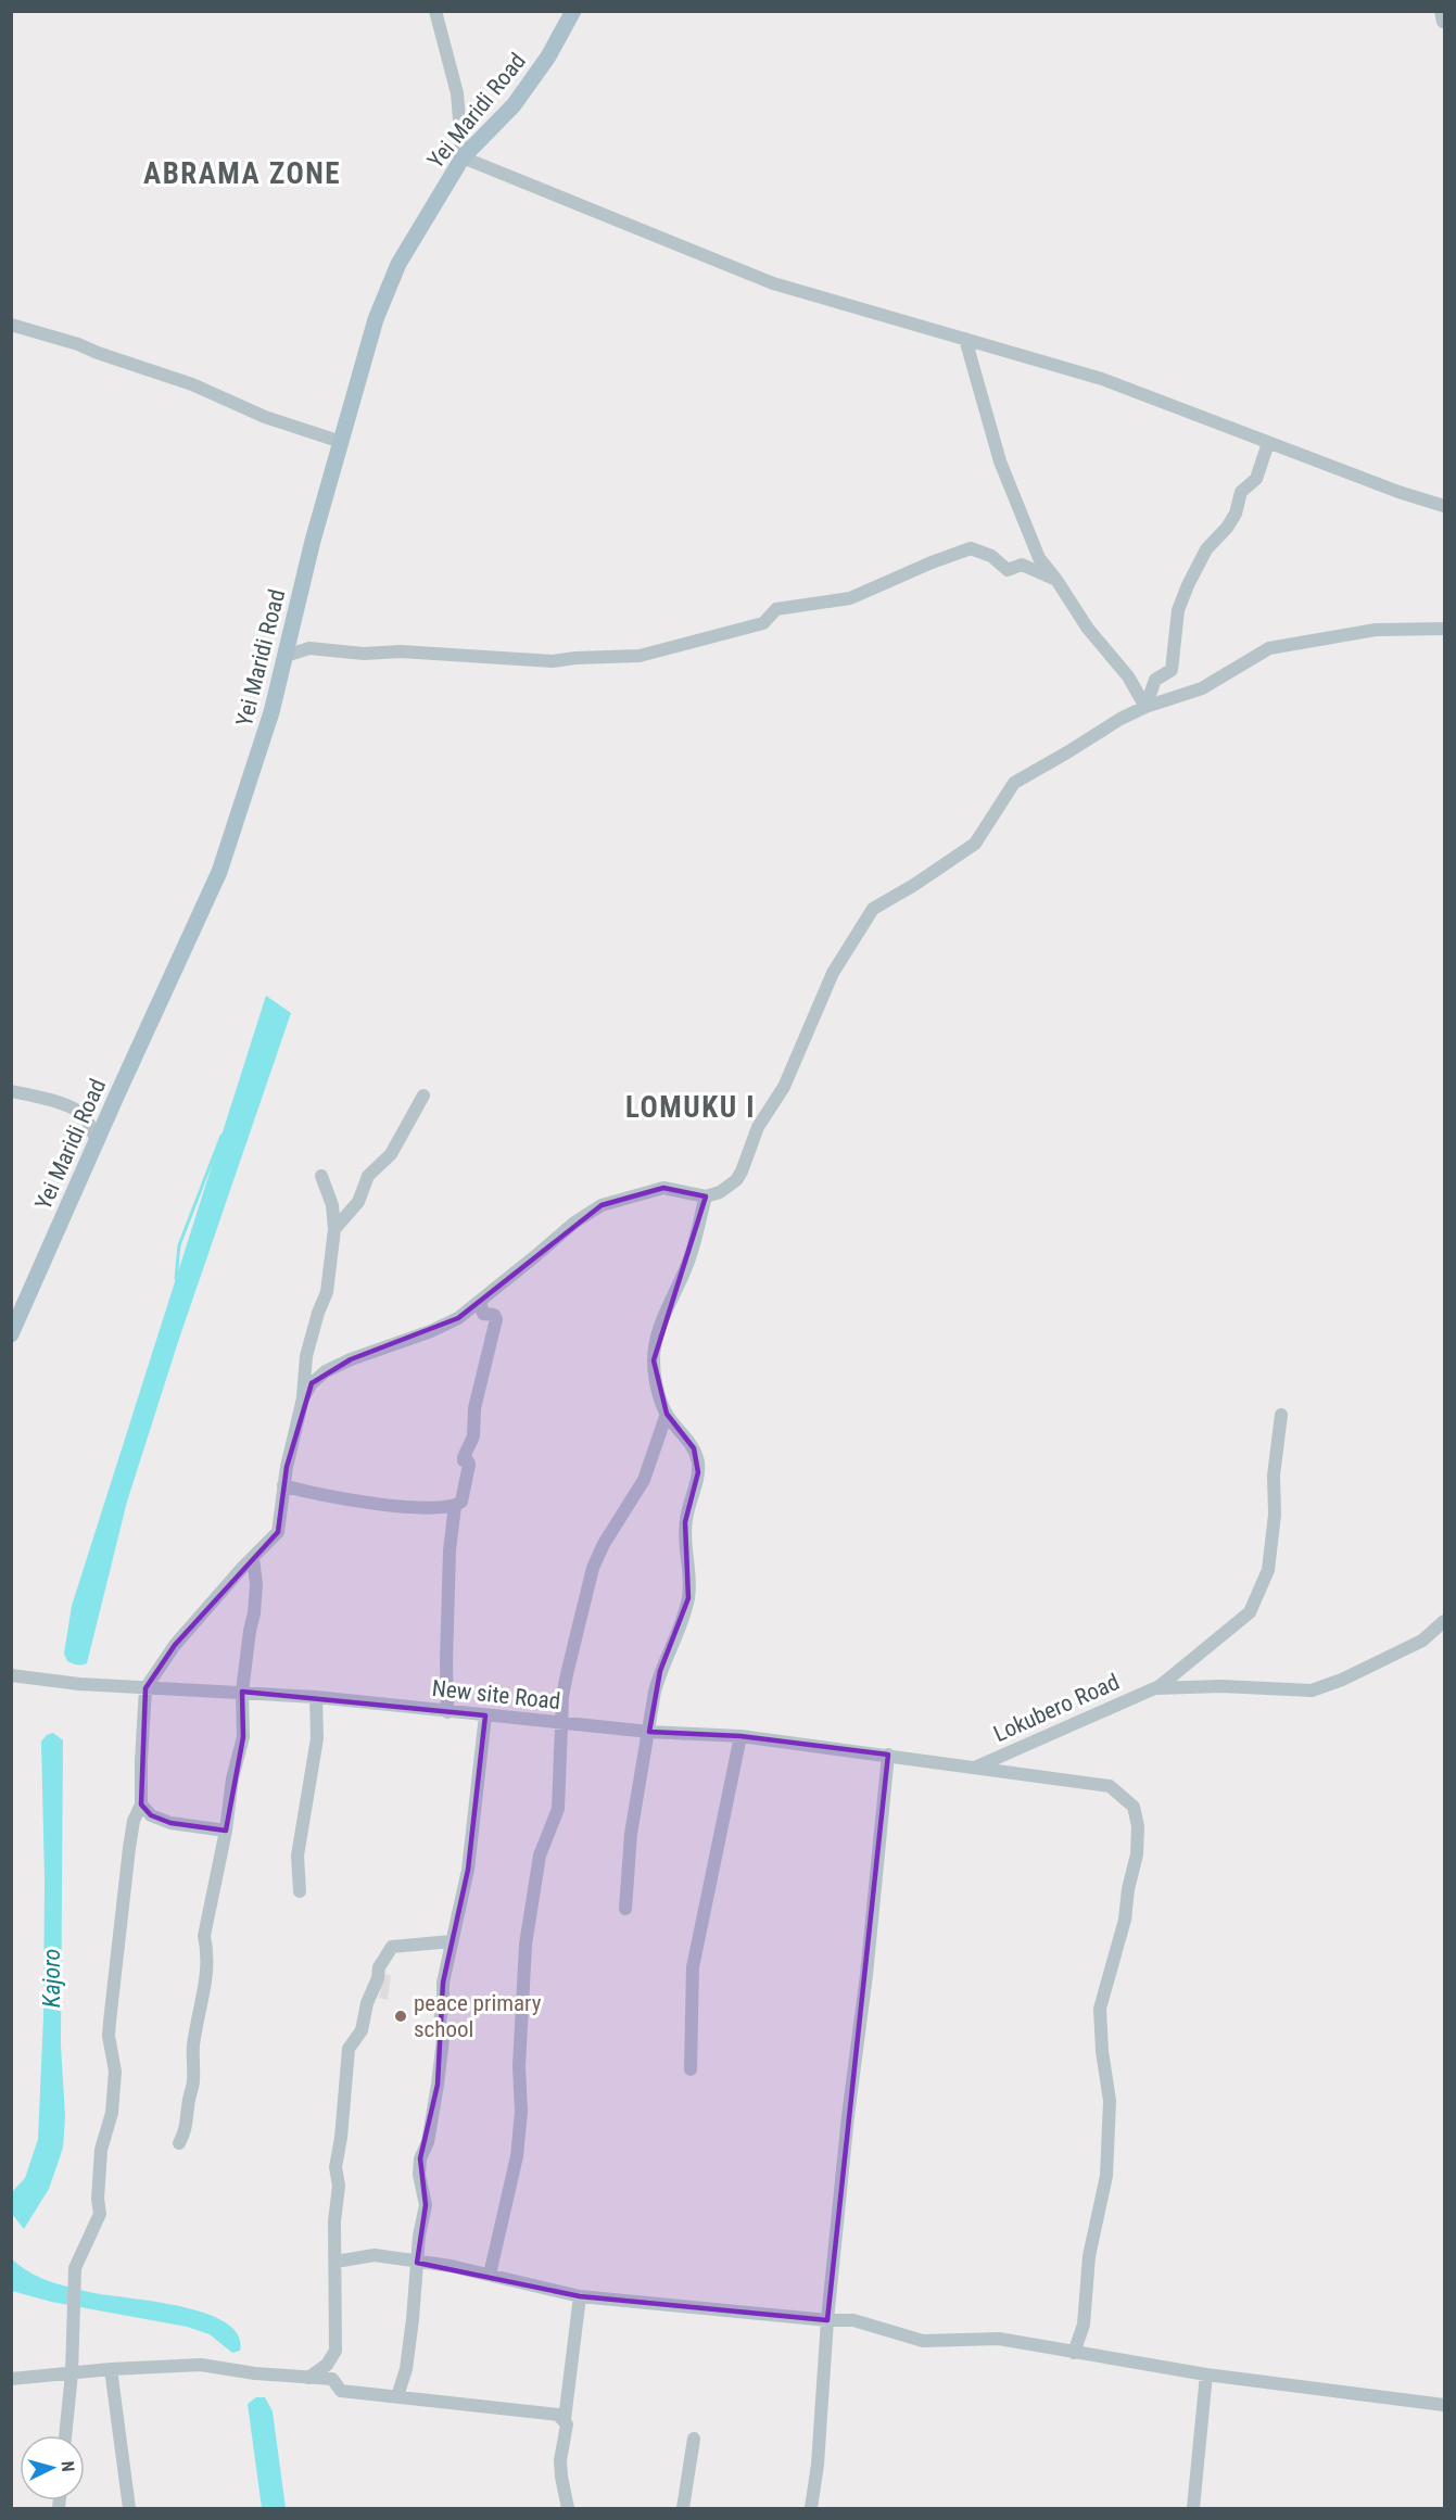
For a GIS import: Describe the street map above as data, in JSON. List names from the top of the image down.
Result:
{
  "streets": {
    "main road": ["Yei Maridi Road"],
    "street": ["New site Road", "Lokubero Road"]
  },
  "crossings": [
    ["New site Road", "Lokubero Road"]
  ],
  "districts": ["ABRAMA ZONE", "LOMUKU I"],
  "water": ["Kajoro"],
  "places": ["peace primary school"],
  "north": "right"
}
